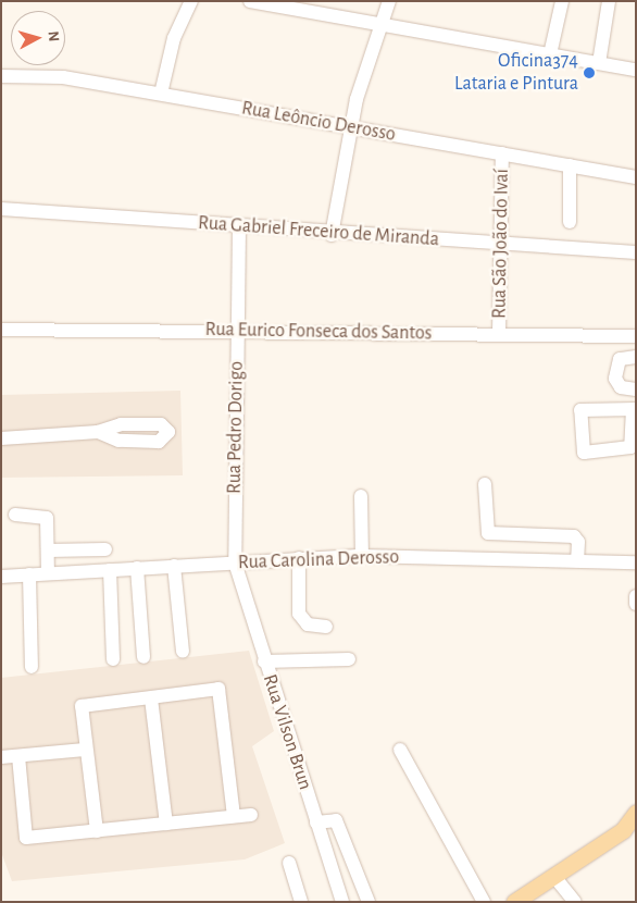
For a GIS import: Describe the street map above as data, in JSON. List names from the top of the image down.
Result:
{
  "streets": {
    "street": [
      "Rua Leôncio Derosso",
      "Rua Gabriel Freceiro de Miranda",
      "Rua São João do Ivaí",
      "Rua Eurico Fonseca dos Santos",
      "Rua Pedro Dorigo",
      "Rua Carolina Derosso",
      "Rua Vilson Brun"
    ]
  },
  "crossings": [
    ["Rua Leôncio Derosso", "Rua São João do Ivaí"],
    ["Rua Gabriel Freceiro de Miranda", "Rua São João do Ivaí"],
    ["Rua Gabriel Freceiro de Miranda", "Rua Pedro Dorigo"],
    ["Rua São João do Ivaí", "Rua Eurico Fonseca dos Santos"],
    ["Rua Eurico Fonseca dos Santos", "Rua Pedro Dorigo"],
    ["Rua Pedro Dorigo", "Rua Carolina Derosso"],
    ["Rua Pedro Dorigo", "Rua Vilson Brun"],
    ["Rua Carolina Derosso", "Rua Vilson Brun"]
  ],
  "places": ["Oficina374 Lataria e Pintura"],
  "north": "right"
}
